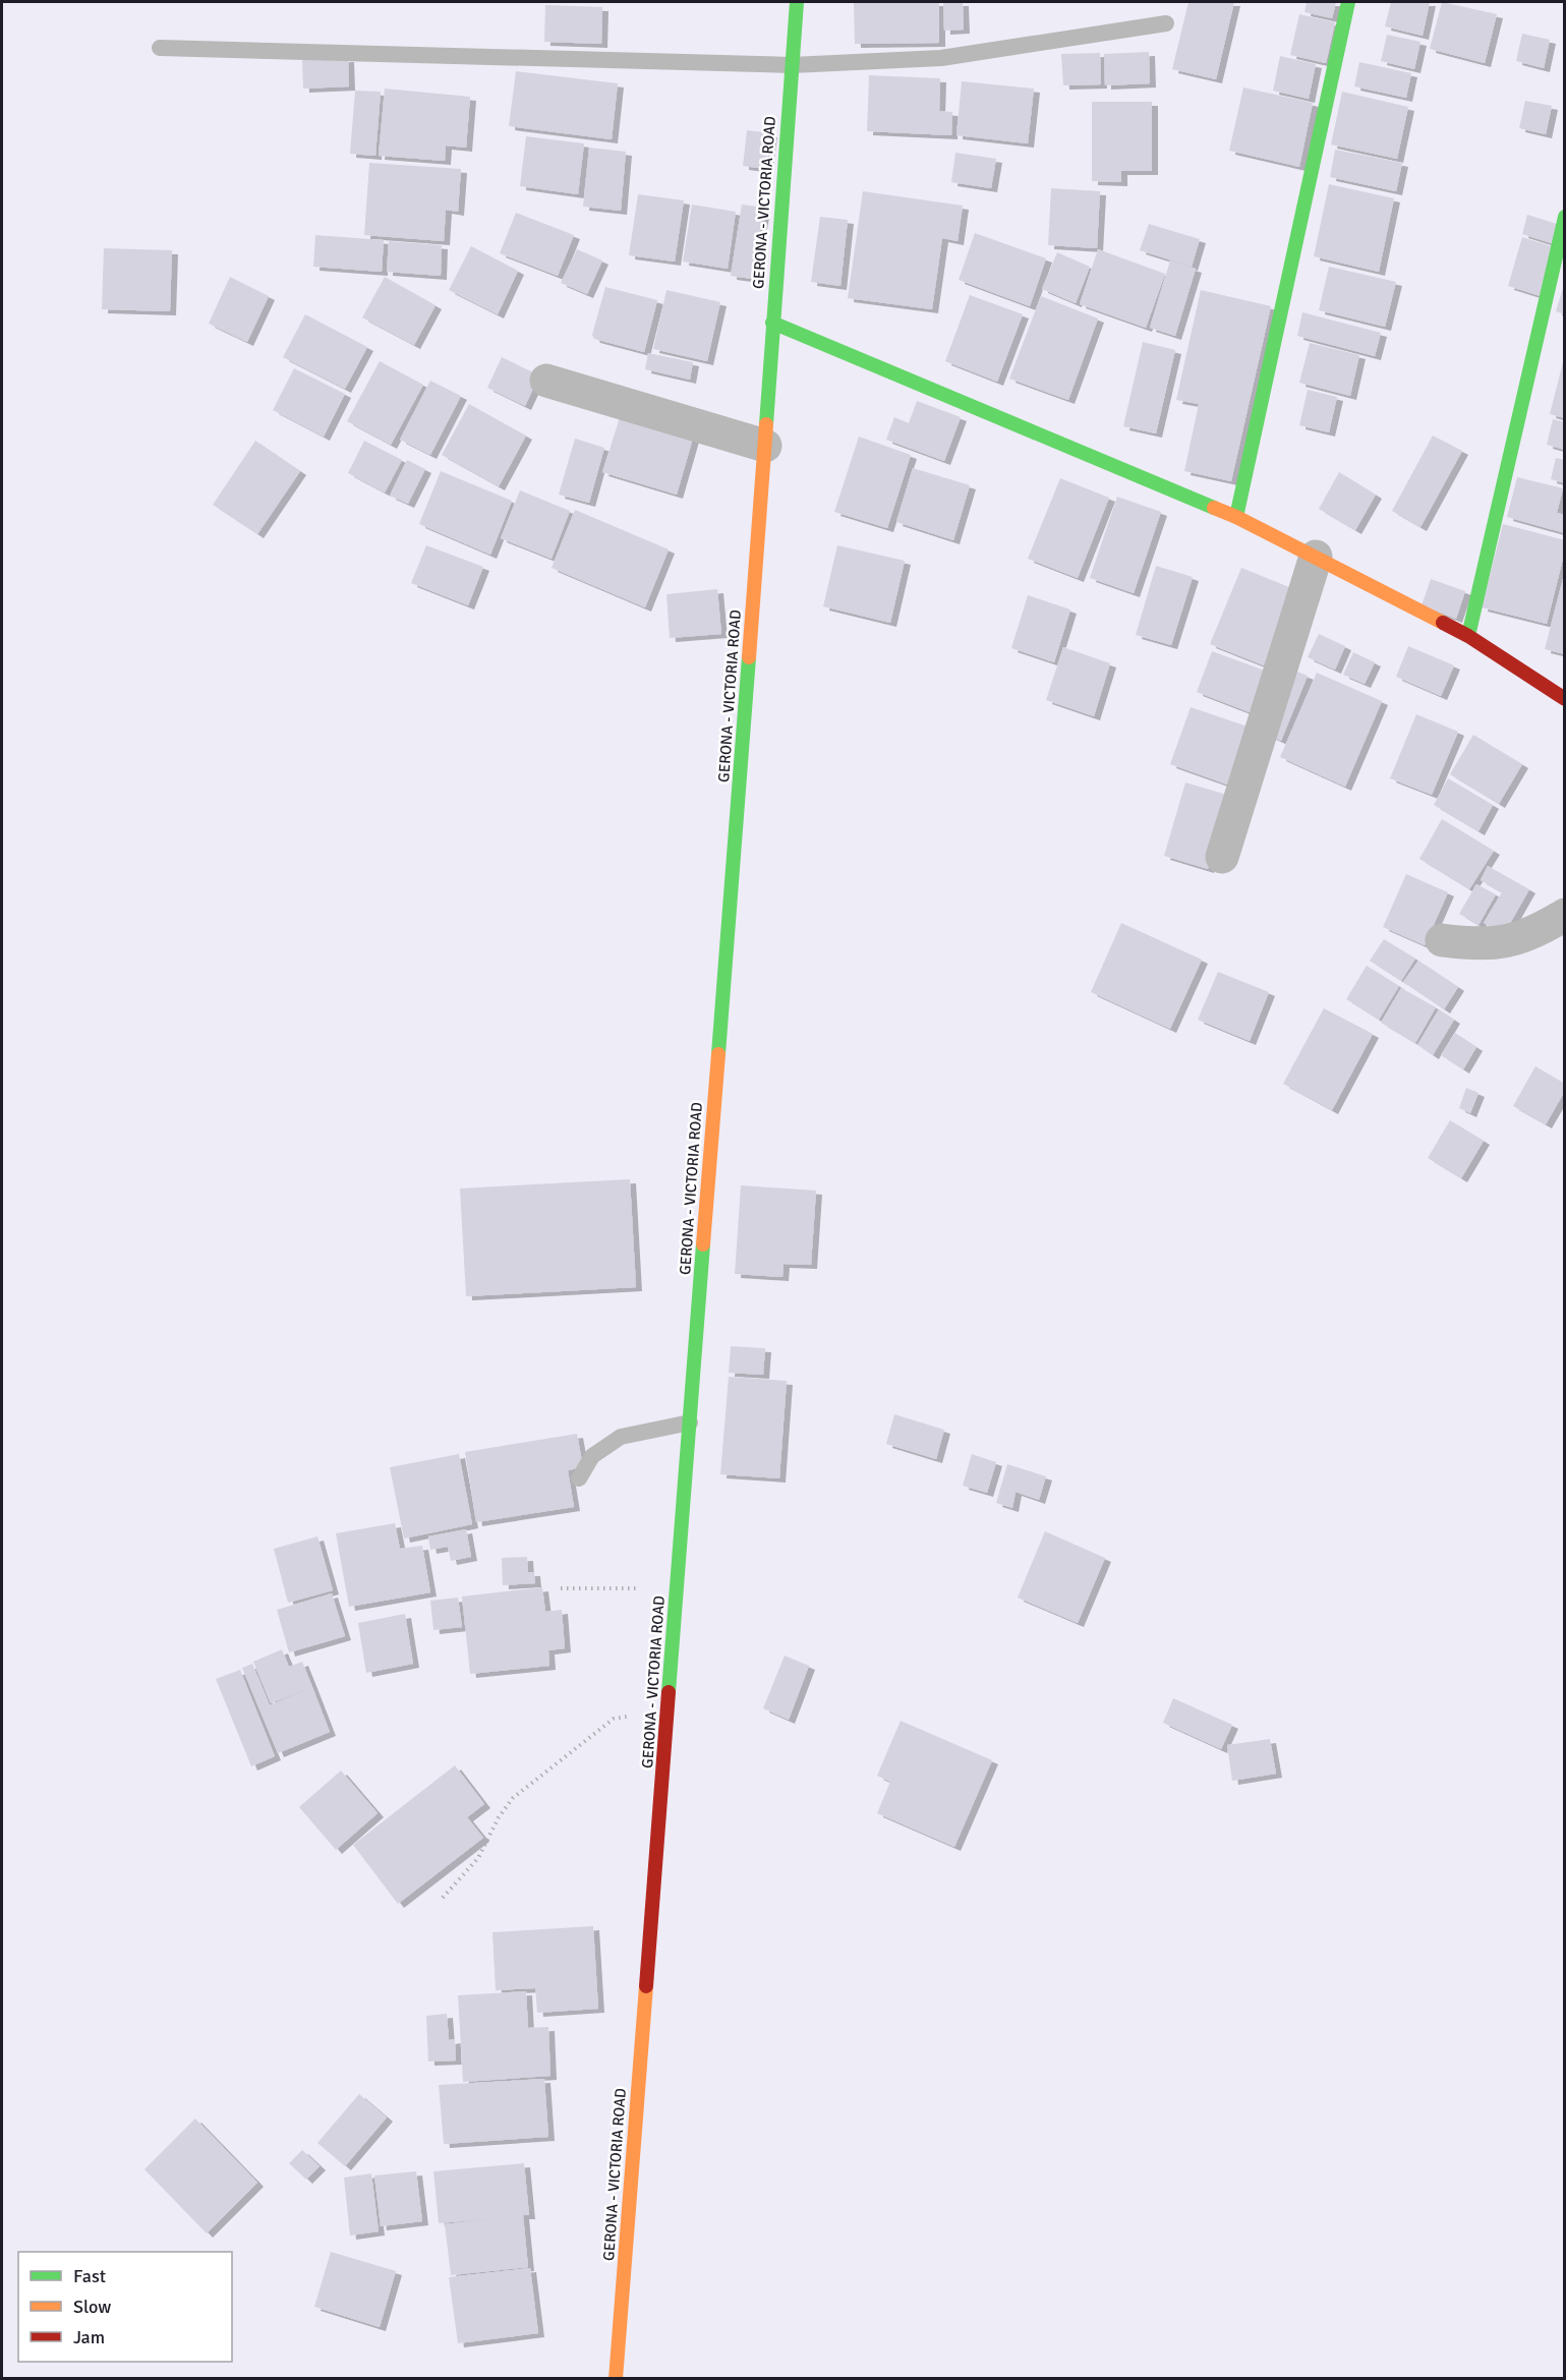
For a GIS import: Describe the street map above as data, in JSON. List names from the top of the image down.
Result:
{
  "streets": {
    "main road": ["GERONA - VICTORIA ROAD"]
  },
  "legend": ["Fast", "Slow", "Jam"]
}
